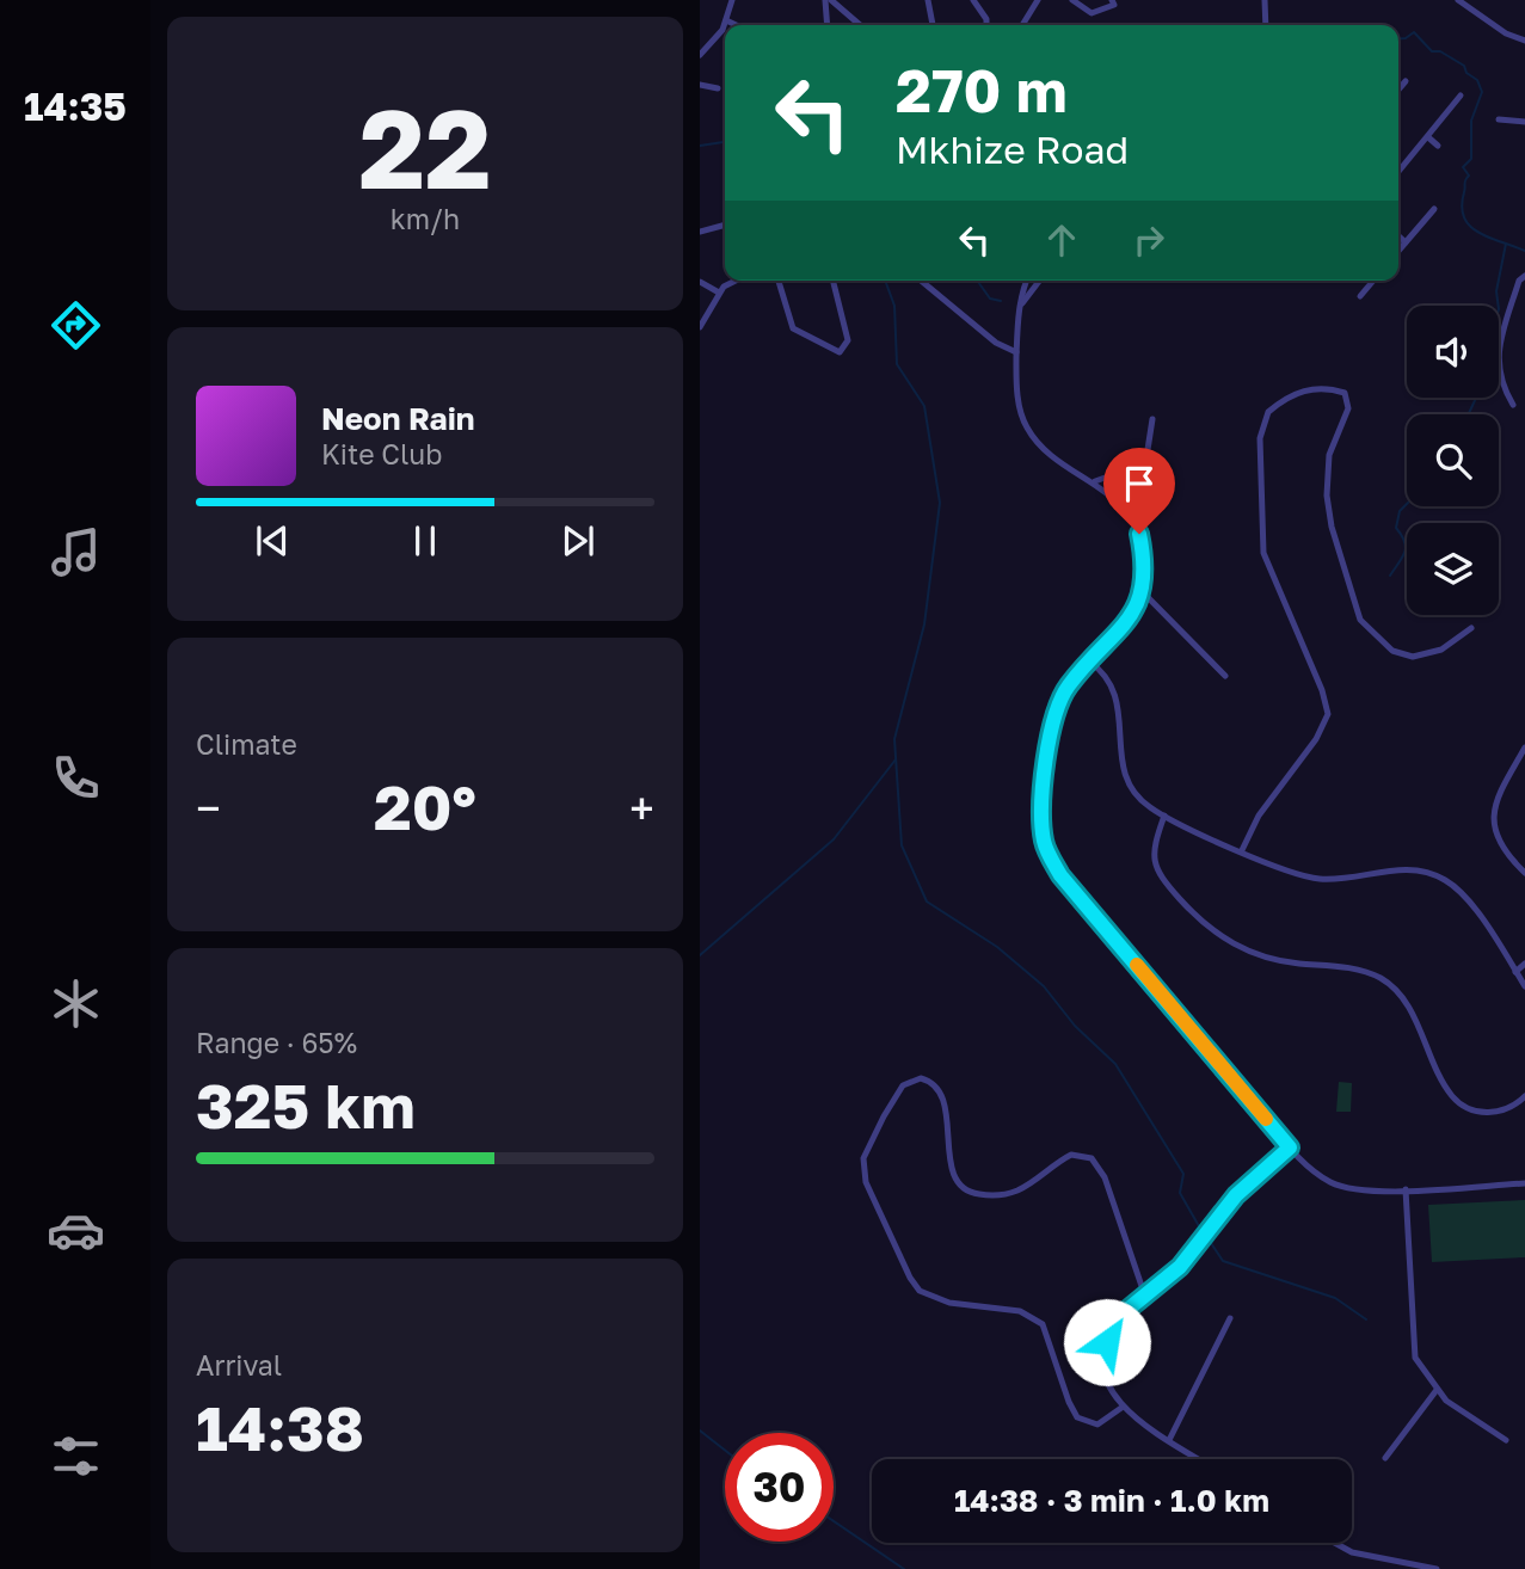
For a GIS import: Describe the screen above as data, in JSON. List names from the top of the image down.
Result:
{
  "page": {
    "tabs": "14:35",
    "tile": [
      ["22", "km/h"],
      "Climate",
      ["Range · 65%", "325 km"],
      ["Arrival", "14:38"]
    ],
    "turn": ["270 m", "Mkhize Road"],
    "song": ["Neon Rain", "Kite Club"],
    "heat": ["−", "20°", "+"],
    "limit": "30",
    "trip": "14:38 · 3 min · 1.0 km"
  }
}
